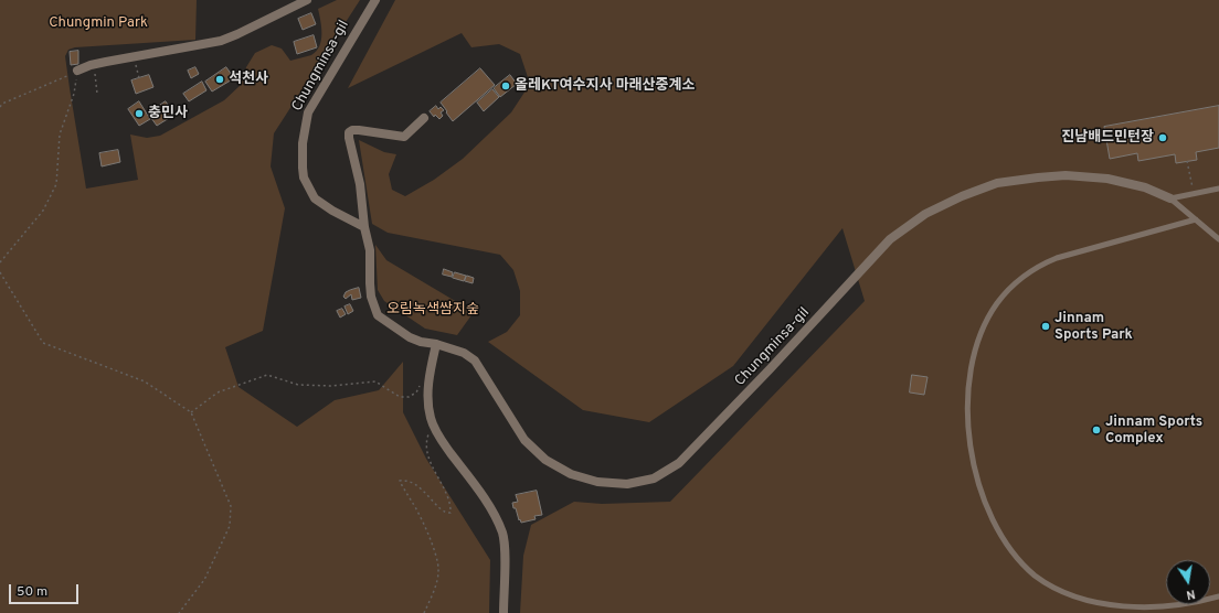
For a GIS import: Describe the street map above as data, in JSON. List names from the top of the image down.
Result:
{
  "streets": {
    "street": ["Chungminsa-gil"]
  },
  "parks": ["Chungmin Park", "오림녹색쌈지숲"],
  "places": [
    "석천사",
    "올레KT여수지사 마래산중계소",
    "충민사",
    "진남배드민턴장",
    "Jinnam Sports Park",
    "Jinnam Sports Complex"
  ],
  "scale_bar": "50 m",
  "north": "bottom"
}
